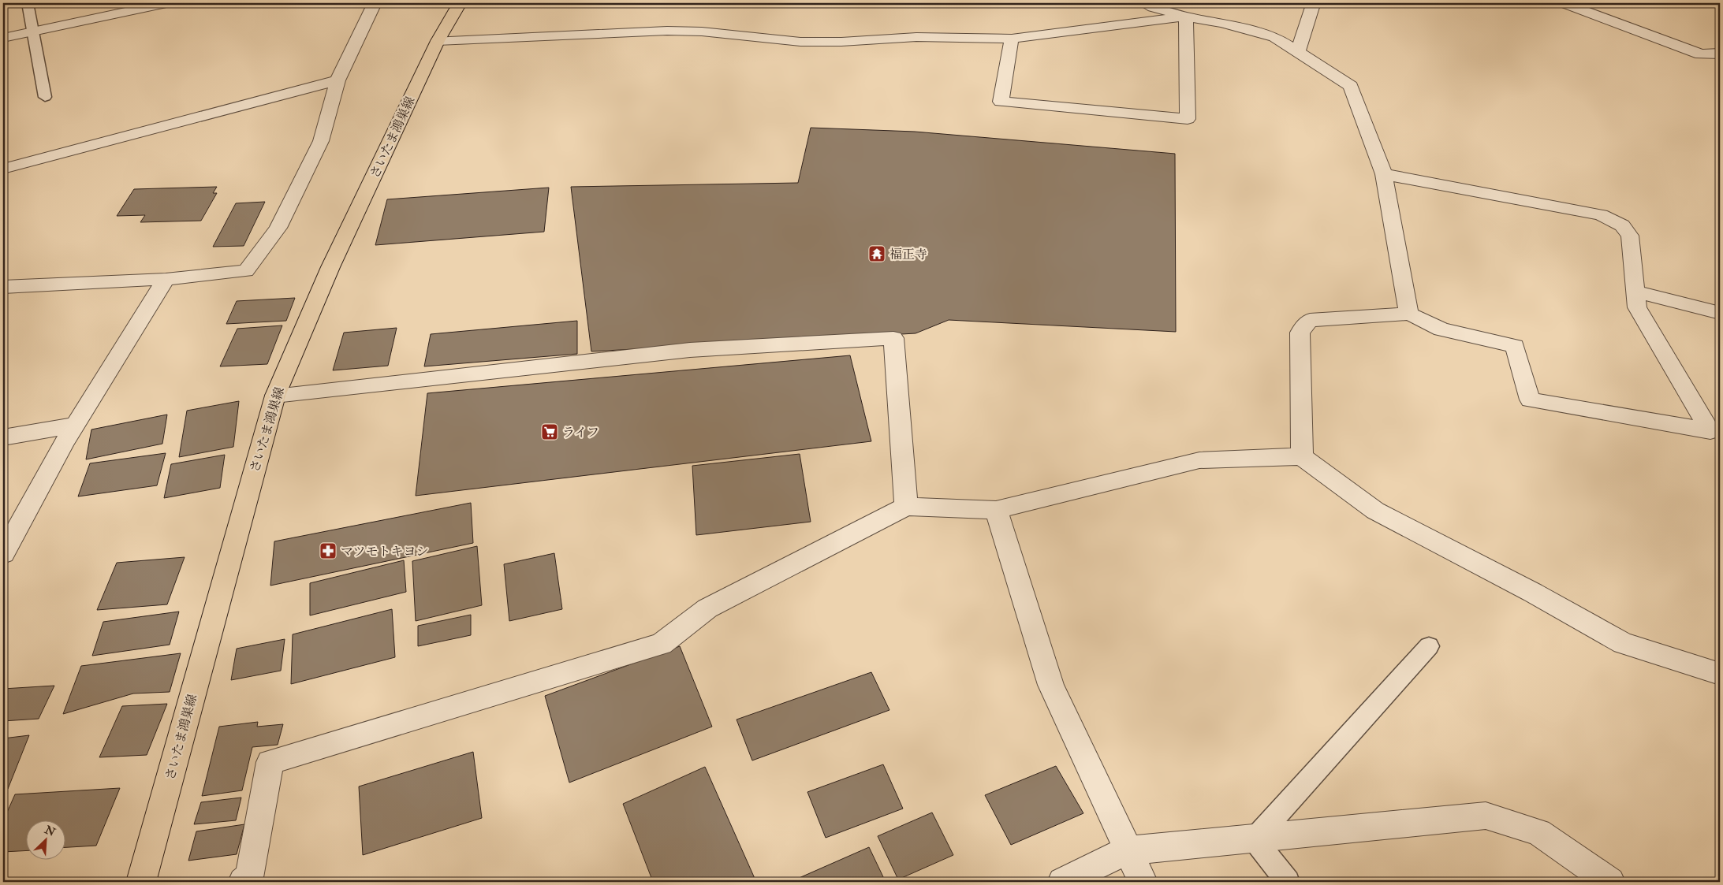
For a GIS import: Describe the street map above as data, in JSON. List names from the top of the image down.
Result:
{
  "streets": {
    "main road": ["さいたま鴻巣線"]
  },
  "places": {
    "temple": ["福正寺"],
    "supermarket": ["ライフ"],
    "pharmacy": ["マツモトキヨシ"]
  },
  "north": "top right"
}
